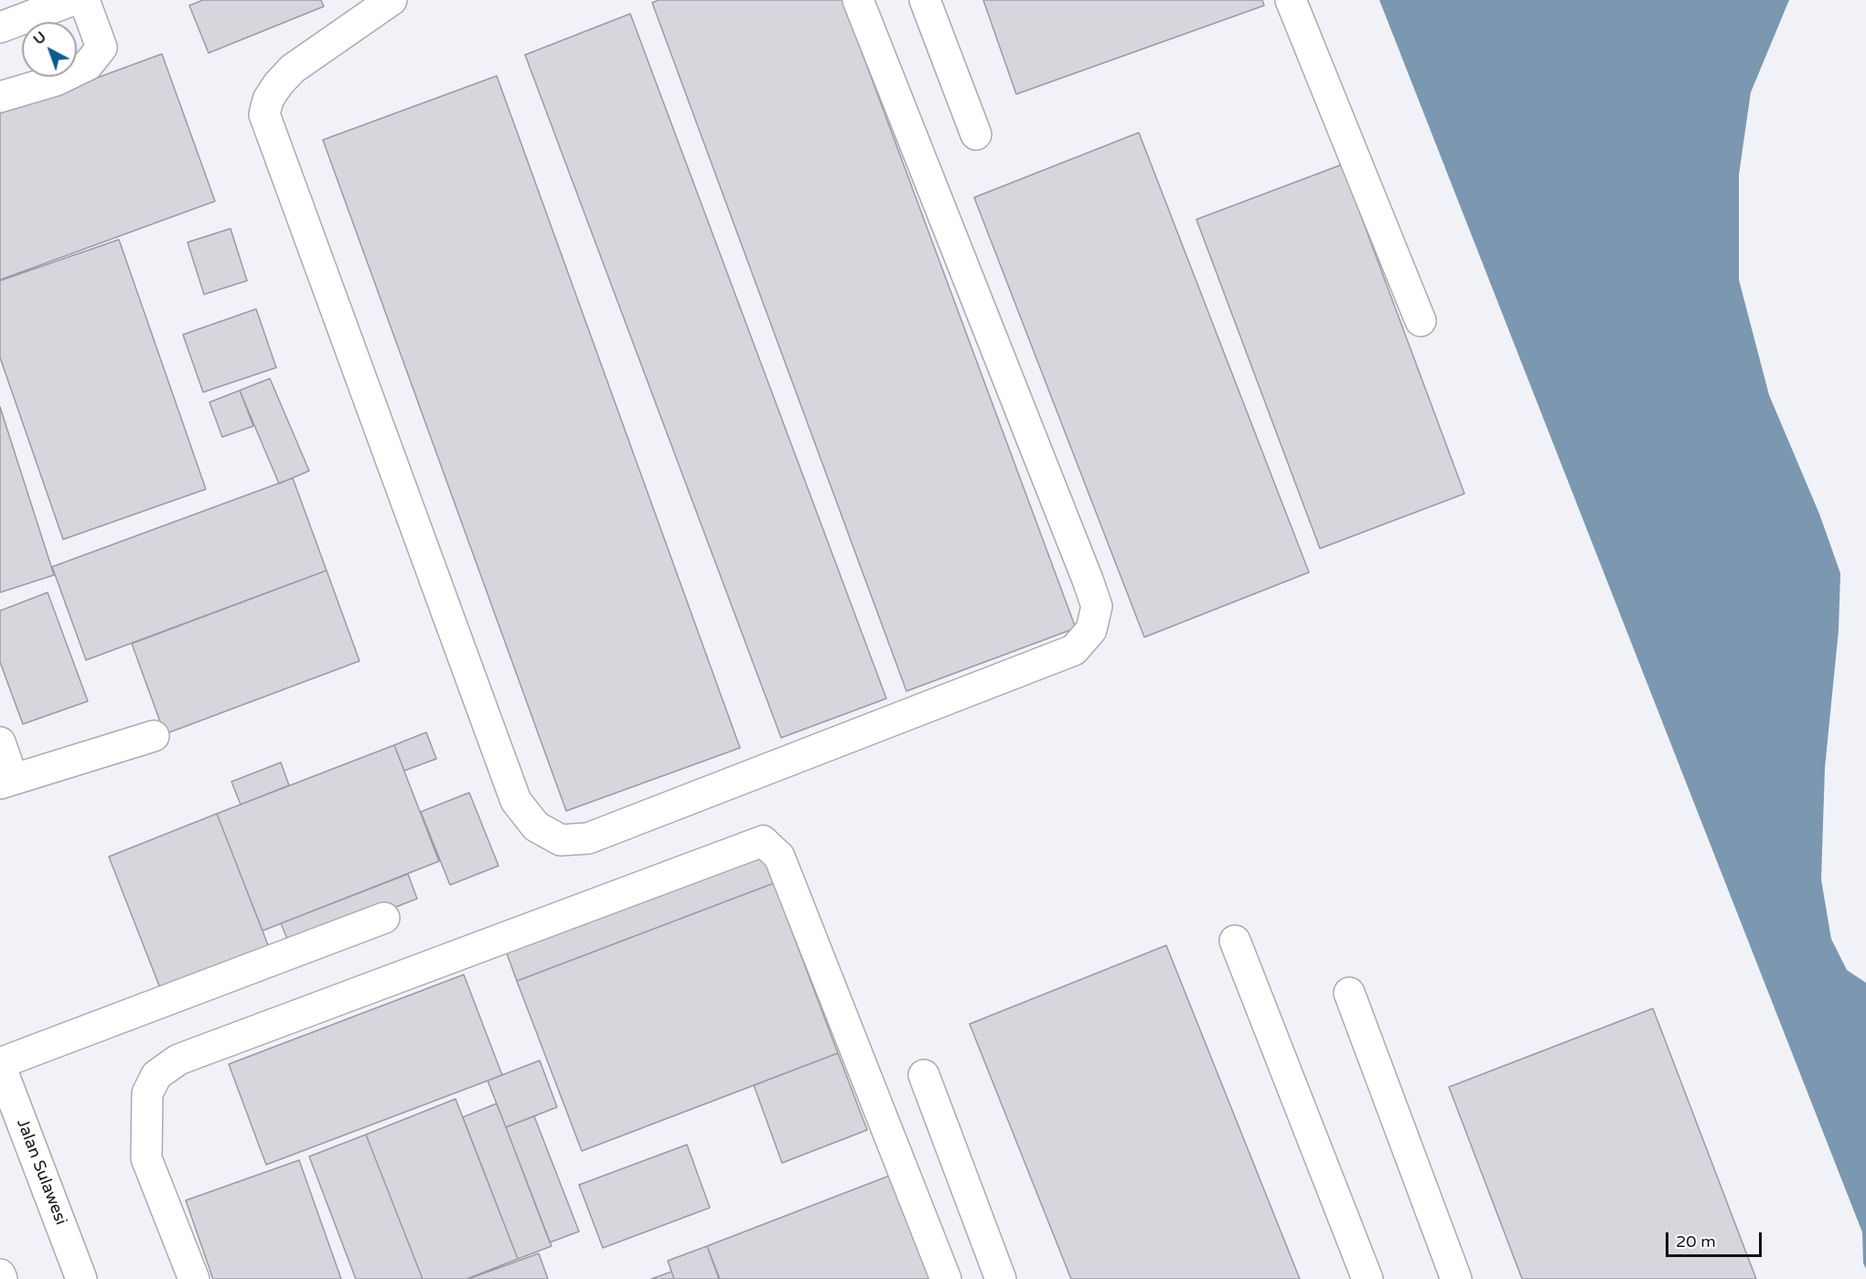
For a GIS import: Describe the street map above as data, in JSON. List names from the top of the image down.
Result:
{
  "streets": {
    "street": ["Jalan Sulawesi"]
  },
  "scale_bar": "20 m",
  "north": "top left"
}
